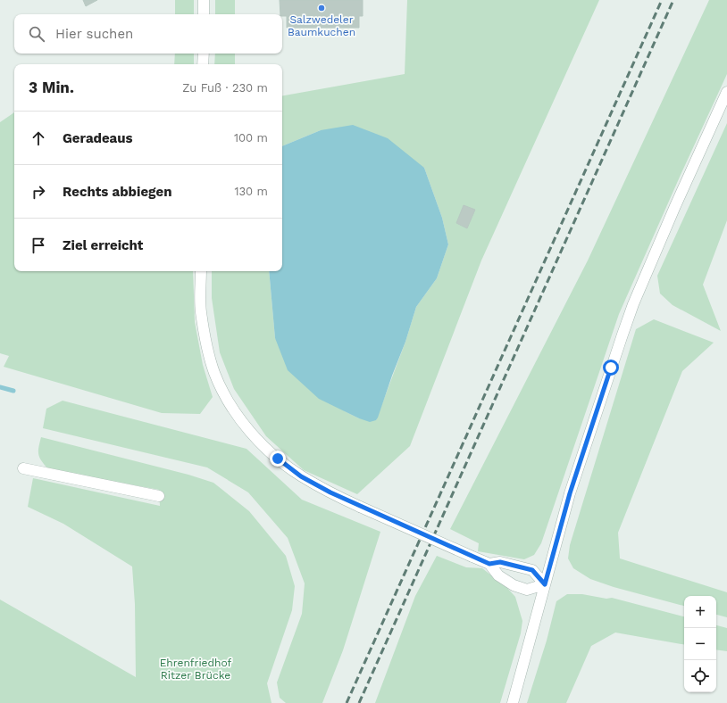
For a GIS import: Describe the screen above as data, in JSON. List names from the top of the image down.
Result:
{
  "parks": ["Ehrenfriedhof Ritzer Brücke"],
  "places": ["Salzwedeler Baumkuchen"],
  "page": {
    "search": "Hier suchen",
    "heading": ["3 Min.", "Zu Fuß · 230 m"],
    "list": [
      ["Geradeaus", "100 m"],
      ["Rechts abbiegen", "130 m"],
      "Ziel erreicht"
    ],
    "map_buttons": ["+", "−"]
  }
}
